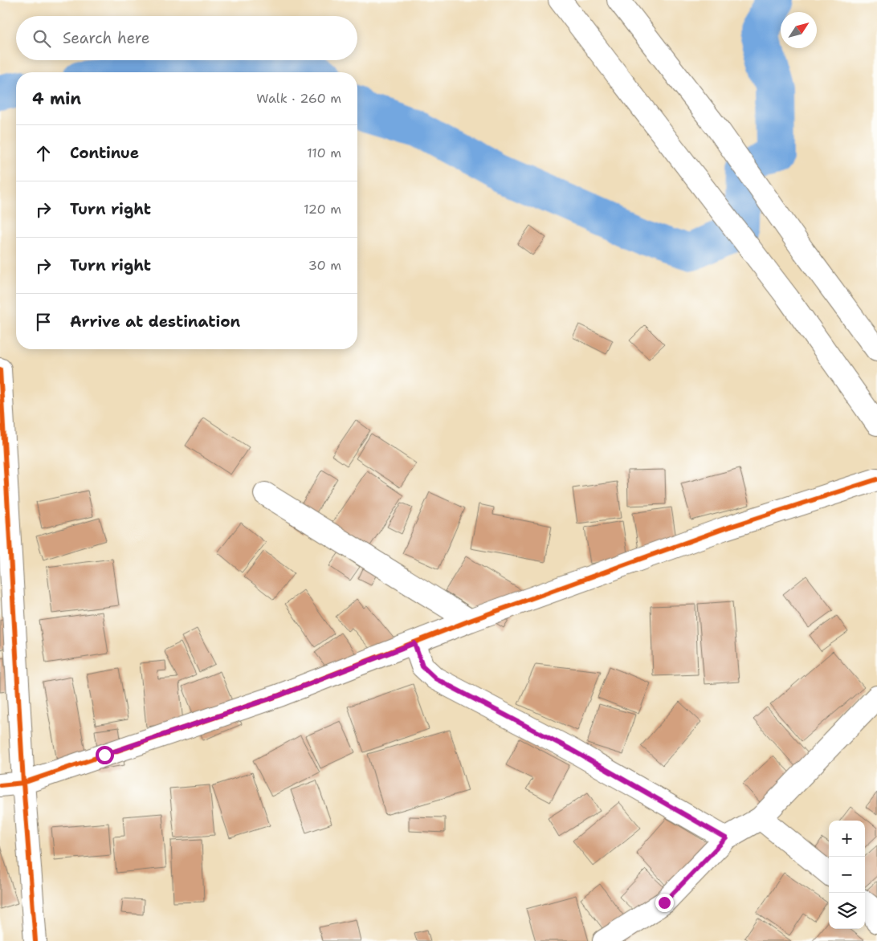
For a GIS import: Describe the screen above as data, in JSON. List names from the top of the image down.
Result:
{
  "north": "top right",
  "page": {
    "search": "Search here",
    "heading": ["4 min", "Walk · 260 m"],
    "list": [
      ["Continue", "110 m"],
      ["Turn right", "120 m"],
      ["Turn right", "30 m"],
      "Arrive at destination"
    ],
    "map_buttons": ["+", "−"]
  }
}
